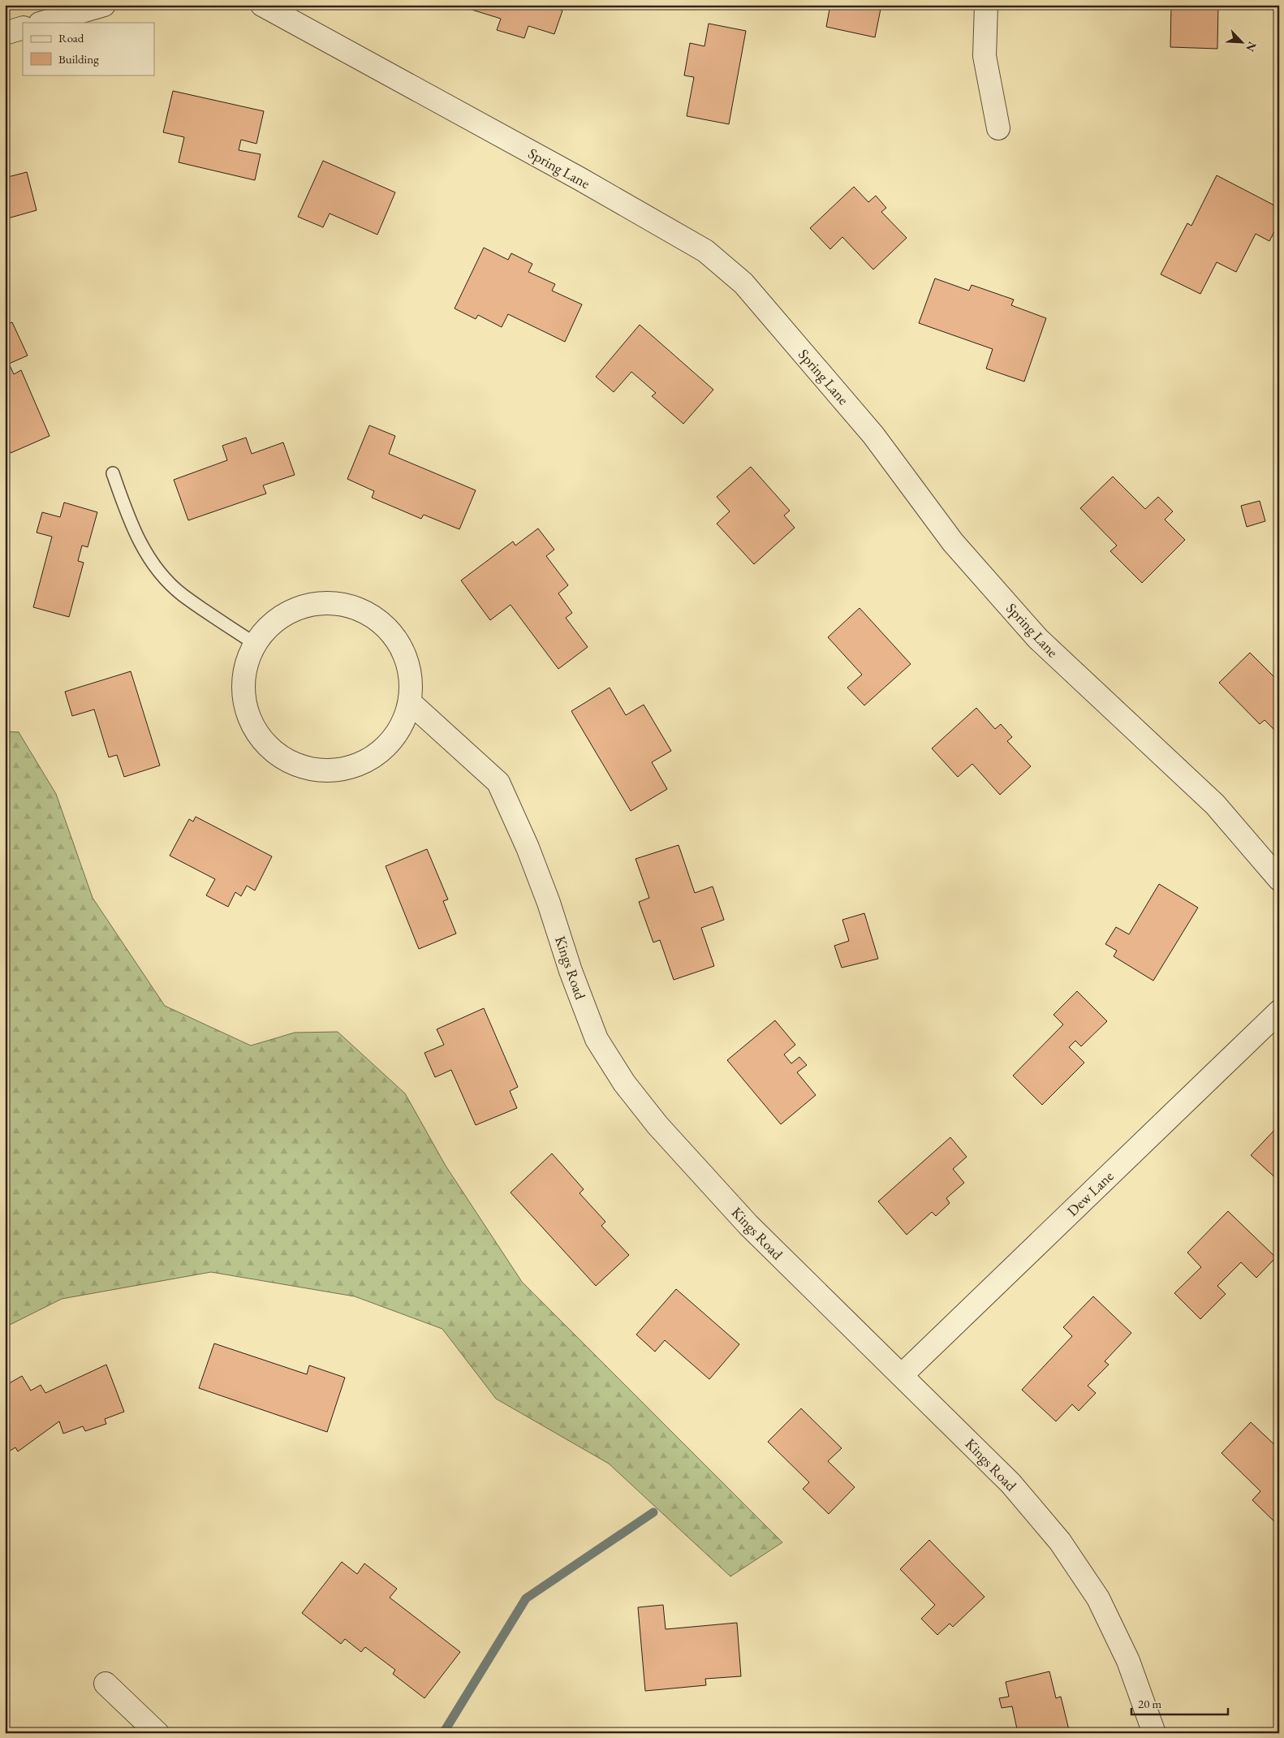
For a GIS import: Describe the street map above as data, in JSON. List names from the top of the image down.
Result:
{
  "streets": {
    "street": ["Spring Lane", "Kings Road", "Dew Lane"]
  },
  "crossings": [
    ["Kings Road", "Dew Lane"]
  ],
  "legend": ["Road", "Building"],
  "scale_bar": "20 m",
  "north": "bottom right"
}
